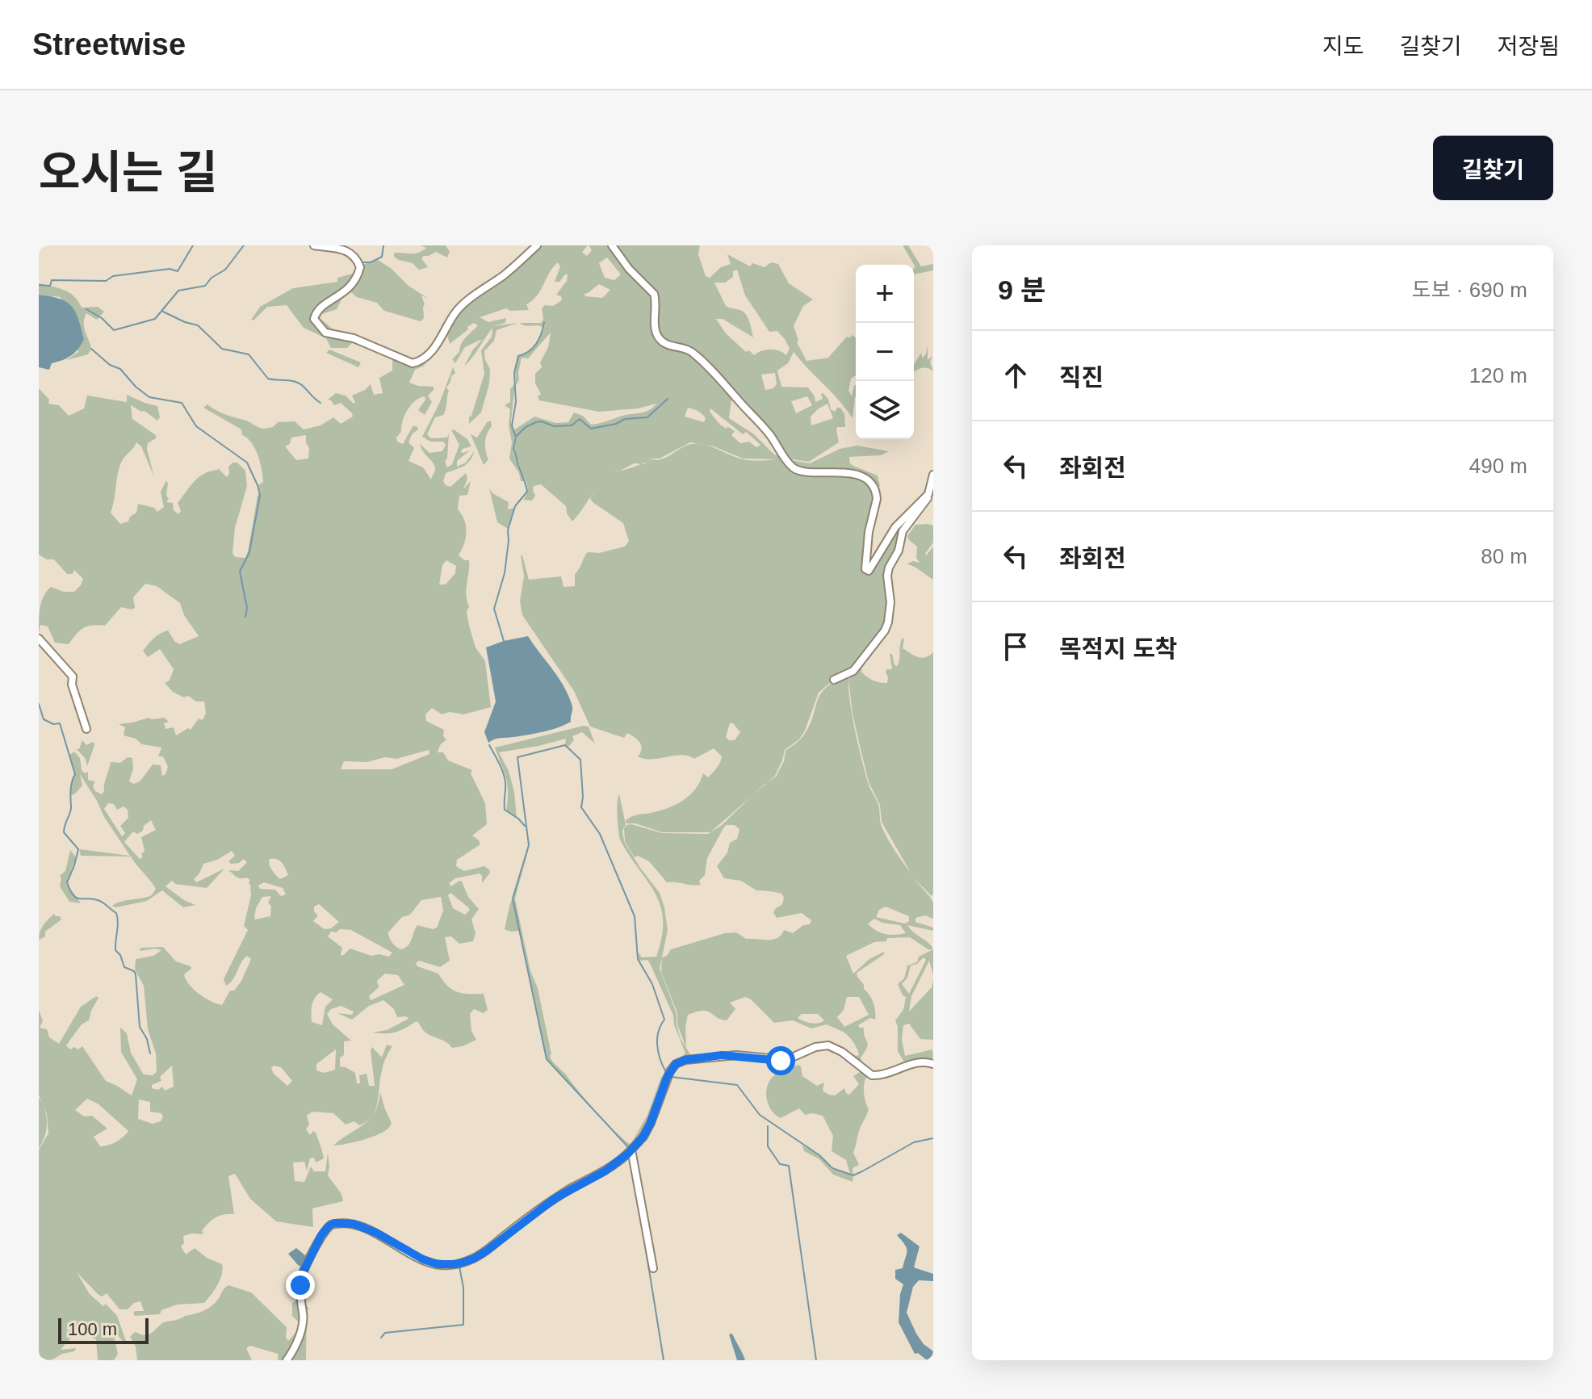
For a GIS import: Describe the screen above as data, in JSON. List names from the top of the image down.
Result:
{
  "scale_bar": "100 m",
  "page": {
    "header": "Streetwise",
    "nav": ["지도", "길찾기", "저장됨"],
    "title": "오시는 길",
    "buttons": "길찾기",
    "heading": ["9 분", "도보 · 690 m"],
    "map_buttons": ["+", "−"],
    "list": [
      ["직진", "120 m"],
      ["좌회전", "490 m"],
      ["좌회전", "80 m"],
      "목적지 도착"
    ],
    "scale": "100 m"
  }
}
